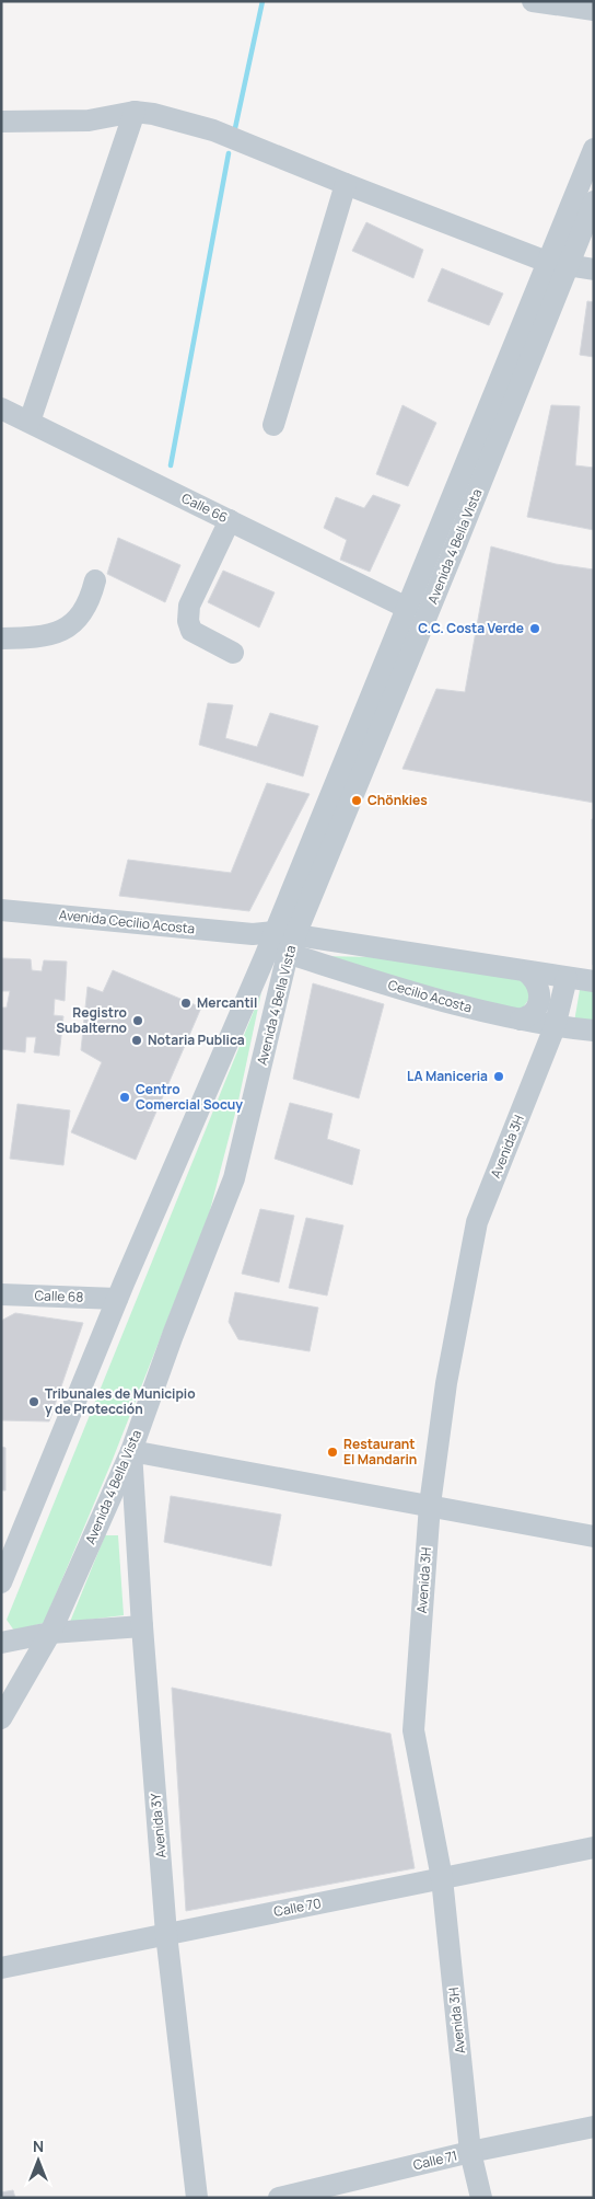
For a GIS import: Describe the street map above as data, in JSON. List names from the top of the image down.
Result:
{
  "streets": {
    "street": [
      "Calle 66",
      "Avenida 4 Bella Vista",
      "Avenida Cecilio Acosta",
      "Cecilio Acosta",
      "Avenida 3H",
      "Calle 68",
      "Avenida 3Y",
      "Calle 70",
      "Calle 71"
    ]
  },
  "crossings": [
    ["Calle 66", "Avenida 4 Bella Vista"],
    ["Avenida 4 Bella Vista", "Avenida Cecilio Acosta"],
    ["Avenida 4 Bella Vista", "Cecilio Acosta"],
    ["Avenida 4 Bella Vista", "Calle 68"],
    ["Avenida 4 Bella Vista", "Avenida 3Y"],
    ["Avenida Cecilio Acosta", "Cecilio Acosta"],
    ["Cecilio Acosta", "Avenida 3H"],
    ["Avenida 3H", "Calle 70"],
    ["Avenida 3H", "Calle 71"],
    ["Avenida 3Y", "Calle 70"]
  ],
  "places": [
    "C.C. Costa Verde",
    "Chönkies",
    "Mercantil",
    "Registro Subalterno",
    "Notaria Publica",
    "LA Maniceria",
    "Centro Comercial Socuy",
    "Tribunales de Municipio y de Protección",
    "Restaurant El Mandarin"
  ],
  "north": "top"
}
